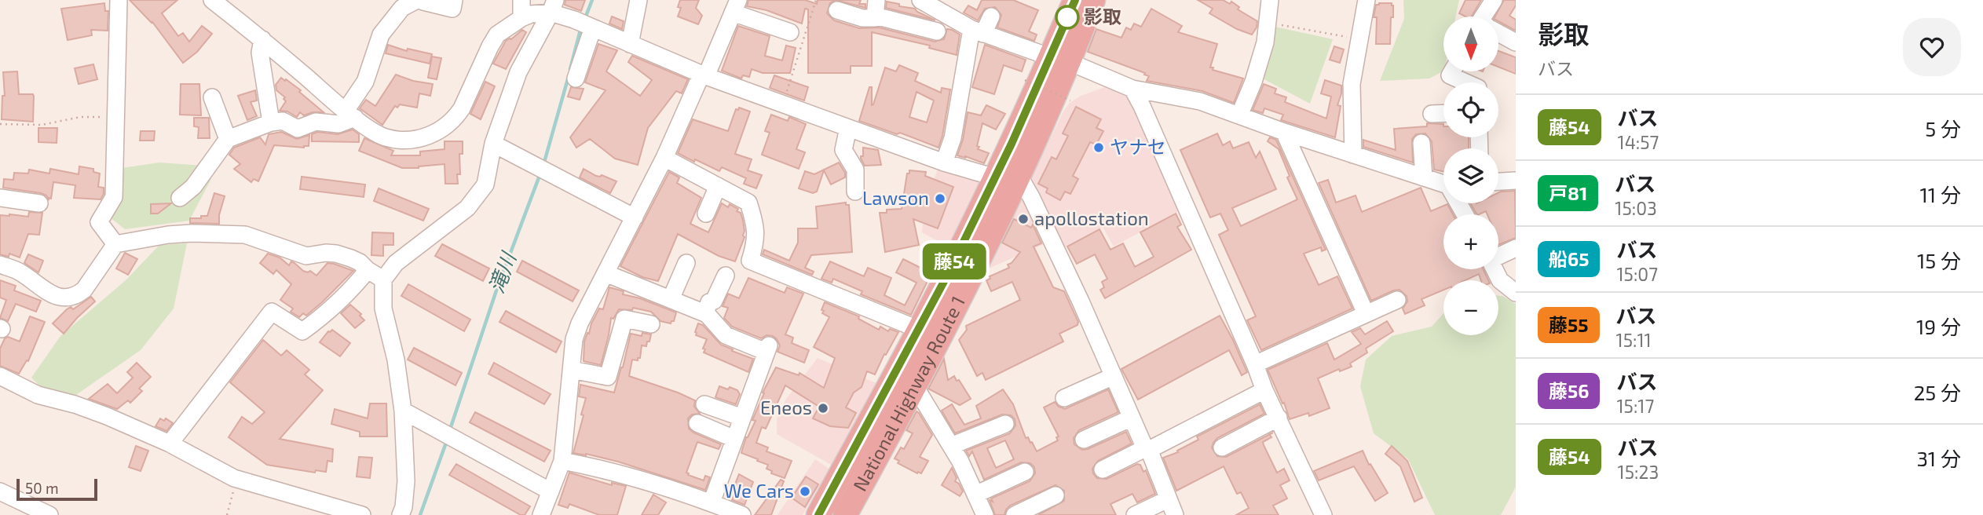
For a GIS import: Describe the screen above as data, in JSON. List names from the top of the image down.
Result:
{
  "streets": {
    "highway": ["National Highway Route 1"]
  },
  "water": ["滝川"],
  "places": [
    "影取",
    "ヤナセ",
    "Lawson",
    "apollostation",
    "Eneos",
    "We Cars"
  ],
  "lines": ["bus line 藤54"],
  "scale_bar": "50 m",
  "north": "bottom",
  "page": {
    "on_map": "藤54",
    "heading": ["影取", "バス"],
    "map_buttons": ["+", "−"],
    "list": [
      {
        "mark": "藤54",
        "name": "バス",
        "note": "14:57",
        "value": "5 分"
      },
      {
        "mark": "戸81",
        "name": "バス",
        "note": "15:03",
        "value": "11 分"
      },
      {
        "mark": "船65",
        "name": "バス",
        "note": "15:07",
        "value": "15 分"
      },
      {
        "mark": "藤55",
        "name": "バス",
        "note": "15:11",
        "value": "19 分"
      },
      {
        "mark": "藤56",
        "name": "バス",
        "note": "15:17",
        "value": "25 分"
      },
      {
        "mark": "藤54",
        "name": "バス",
        "note": "15:23",
        "value": "31 分"
      }
    ],
    "scale": "50 m"
  }
}
